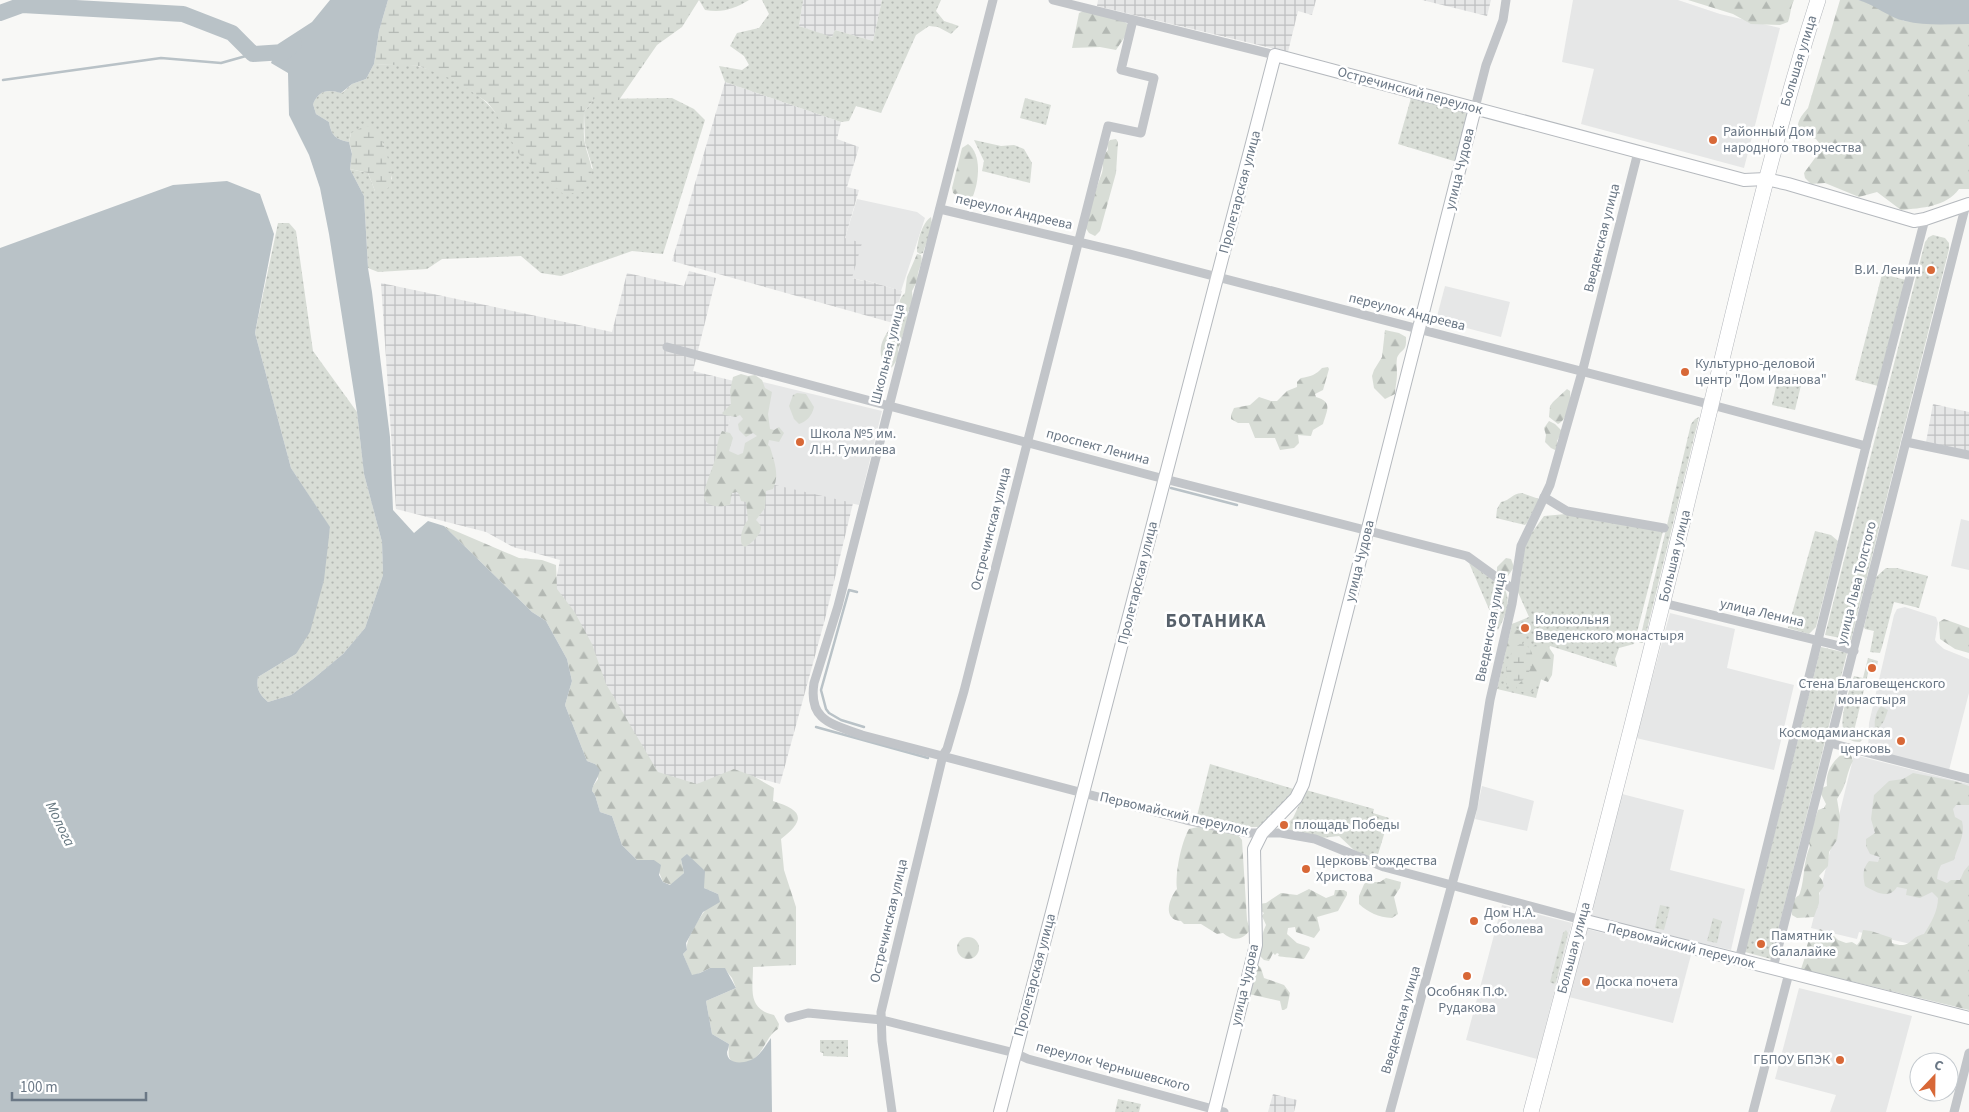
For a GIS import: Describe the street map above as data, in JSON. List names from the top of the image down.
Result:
{
  "streets": {
    "main road": ["Большая улица"],
    "street": [
      "Остречинский переулок",
      "улица Чудова",
      "Пролетарская улица",
      "переулок Андреева",
      "Введенская улица",
      "Школьная улица",
      "проспект Ленина",
      "Остречинская улица",
      "улица Льва Толстого",
      "улица Ленина",
      "Первомайский переулок",
      "переулок Чернышевского"
    ]
  },
  "crossings": [
    ["Большая улица", "Остречинский переулок"],
    ["Большая улица", "переулок Андреева"],
    ["Большая улица", "улица Ленина"],
    ["Большая улица", "Первомайский переулок"],
    ["Остречинский переулок", "улица Чудова"],
    ["Остречинский переулок", "Пролетарская улица"],
    ["Остречинский переулок", "Введенская улица"],
    ["Остречинский переулок", "Остречинская улица"],
    ["Остречинский переулок", "улица Льва Толстого"],
    ["улица Чудова", "переулок Андреева"],
    ["улица Чудова", "проспект Ленина"],
    ["улица Чудова", "Первомайский переулок"],
    ["улица Чудова", "переулок Чернышевского"],
    ["Пролетарская улица", "переулок Андреева"],
    ["Пролетарская улица", "проспект Ленина"],
    ["Пролетарская улица", "Первомайский переулок"],
    ["Пролетарская улица", "переулок Чернышевского"],
    ["переулок Андреева", "Введенская улица"],
    ["переулок Андреева", "Школьная улица"],
    ["переулок Андреева", "Остречинская улица"],
    ["переулок Андреева", "улица Льва Толстого"],
    ["Введенская улица", "проспект Ленина"],
    ["Введенская улица", "Первомайский переулок"],
    ["Школьная улица", "проспект Ленина"],
    ["Школьная улица", "Первомайский переулок"],
    ["проспект Ленина", "Остречинская улица"],
    ["Остречинская улица", "Первомайский переулок"],
    ["Остречинская улица", "переулок Чернышевского"],
    ["улица Льва Толстого", "улица Ленина"],
    ["улица Льва Толстого", "Первомайский переулок"]
  ],
  "districts": ["БОТАНИКА"],
  "water": ["Молога"],
  "places": [
    "Районный Дом народного творчества",
    "В.И. Ленин",
    "Культурно-деловой центр \"Дом Иванова\"",
    "Школа №5 им. Л.Н. Гумилева",
    "Колокольня Введенского монастыря",
    "Стена Благовещенского монастыря",
    "Космодамианская церковь",
    "площадь Победы",
    "Церковь Рождества Христова",
    "Дом Н.А. Соболева",
    "Памятник балалайке",
    "Особняк П.Ф. Рудакова",
    "Доска почета",
    "ГБПОУ БПЭК"
  ],
  "scale_bar": "100 m",
  "north": "top"
}
